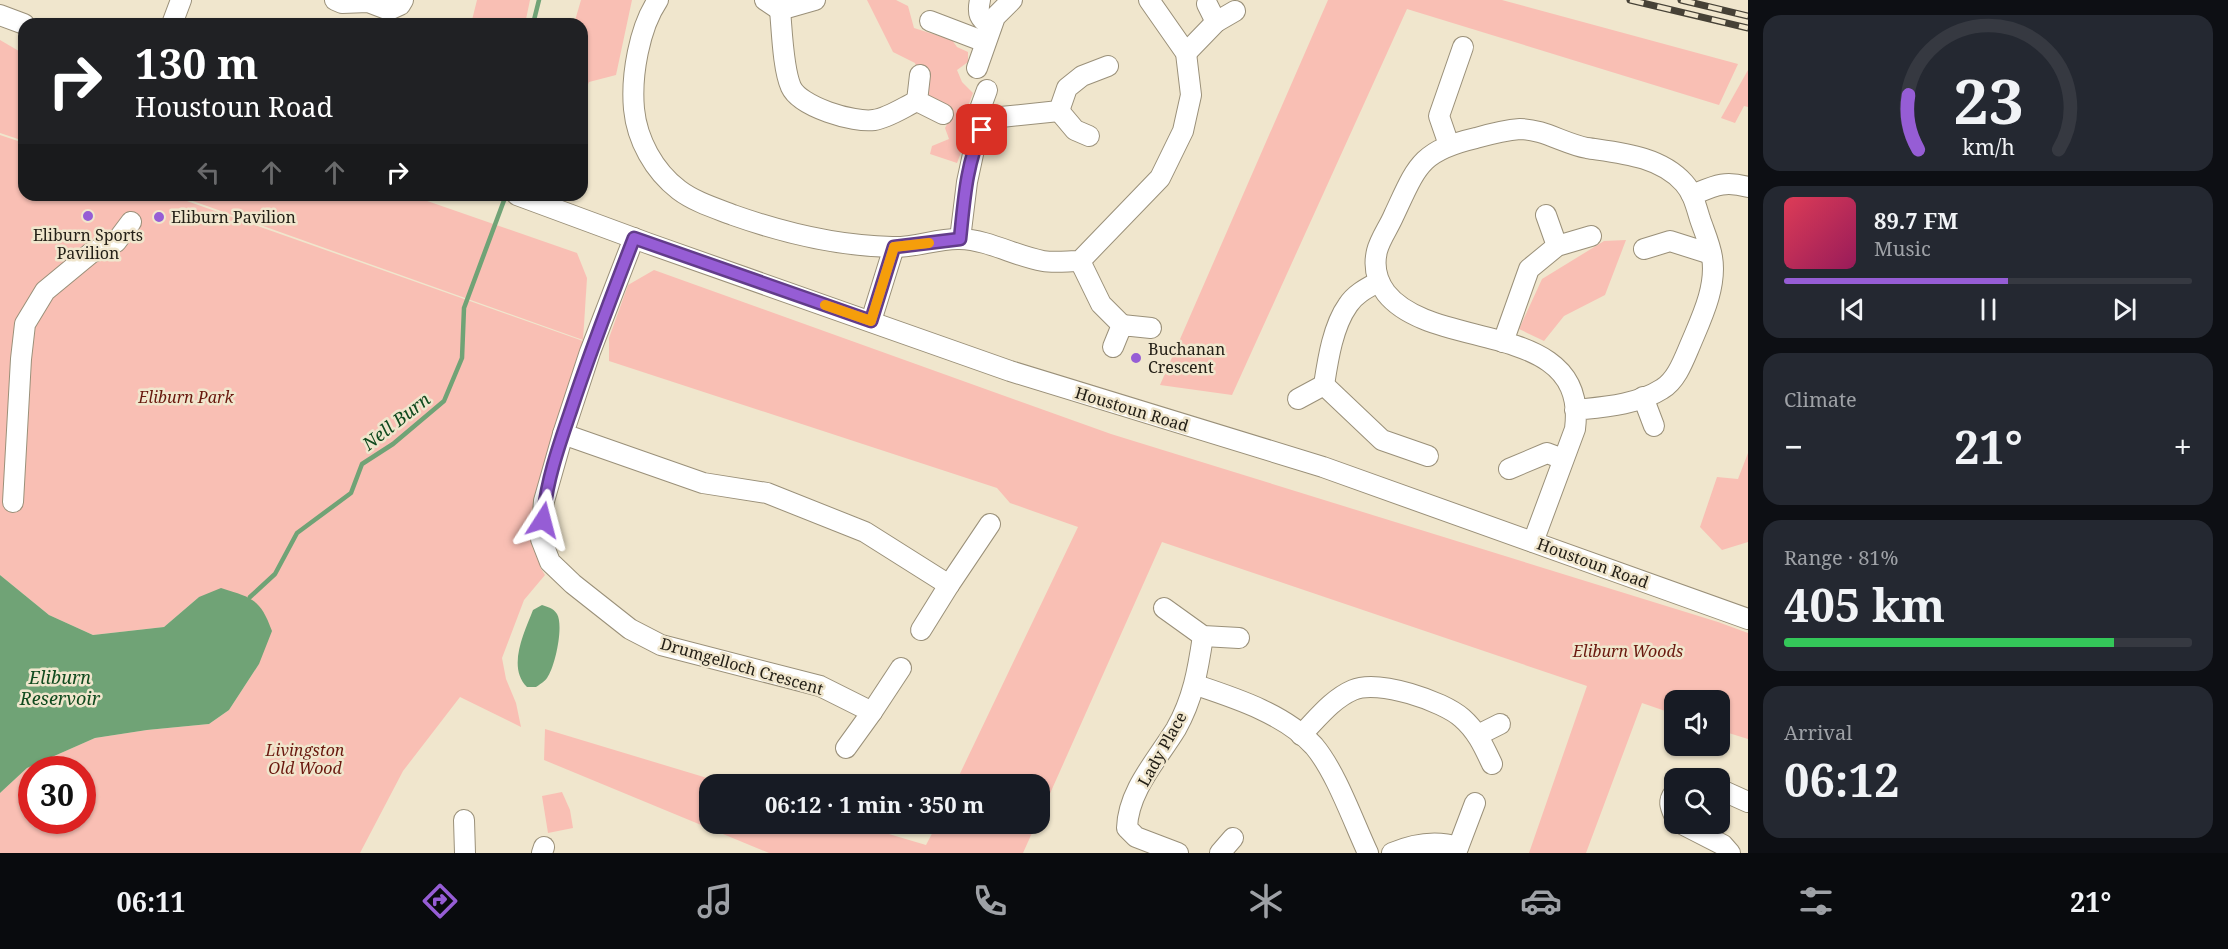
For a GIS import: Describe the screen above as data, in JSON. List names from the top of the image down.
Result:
{
  "streets": {
    "street": ["Houstoun Road", "Drumgelloch Crescent", "Lady Place"]
  },
  "crossings": [
    ["Houstoun Road", "Drumgelloch Crescent"]
  ],
  "water": ["Nell Burn", "Eliburn Reservoir"],
  "parks": ["Eliburn Park", "Eliburn Woods", "Livingston Old Wood"],
  "places": ["Eliburn Sports Pavilion", "Eliburn Pavilion", "Buchanan Crescent"],
  "page": {
    "turn": ["130 m", "Houstoun Road"],
    "song": ["89.7 FM", "Music"],
    "tile": [
      "Climate",
      ["Range · 81%", "405 km"],
      ["Arrival", "06:12"]
    ],
    "heat": ["−", "21°", "+"],
    "limit": "30",
    "trip": "06:12 · 1 min · 350 m",
    "tabs": ["06:11", "21°"],
    "gauge": ["23", "km/h"]
  }
}
